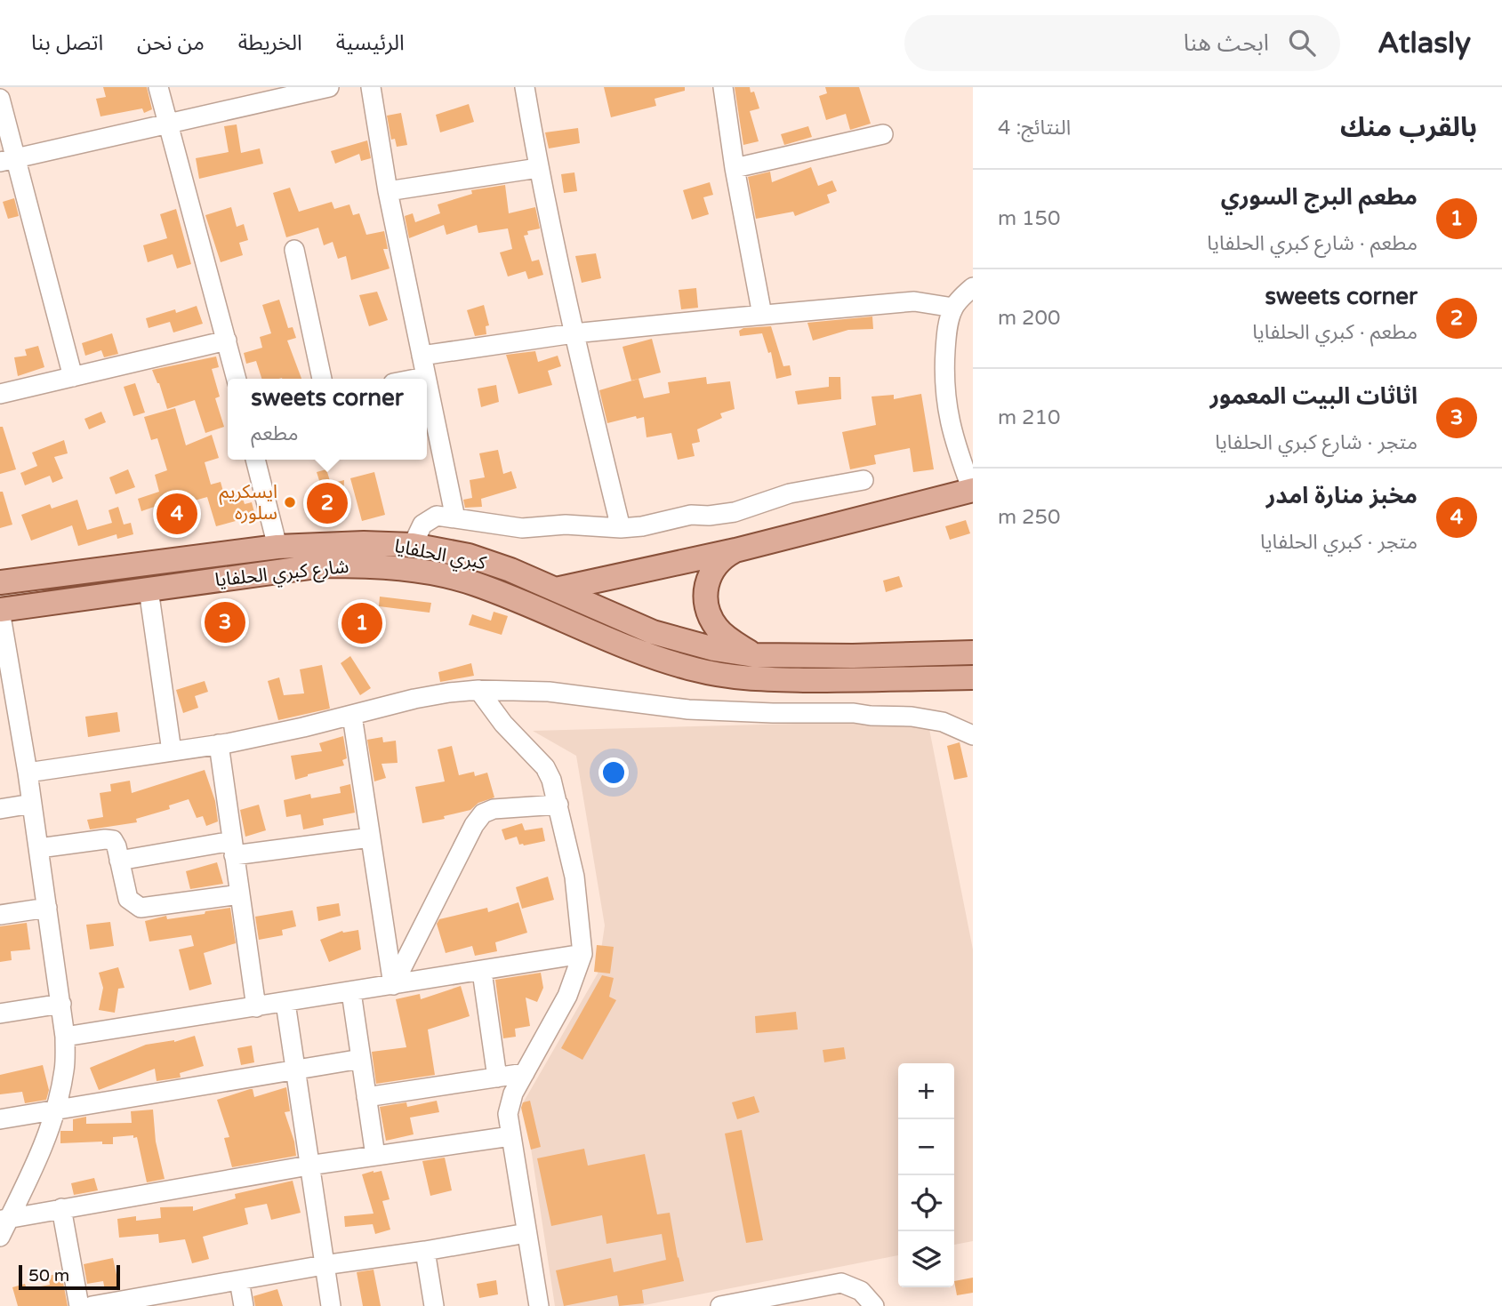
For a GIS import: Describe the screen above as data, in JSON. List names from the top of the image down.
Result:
{
  "streets": {
    "main road": ["كبري الحلفايا", "شارع كبري الحلفايا"]
  },
  "places": ["ايسكريم سلوره"],
  "scale_bar": "50 m",
  "page": {
    "header": "Atlasly",
    "search": "ابحث هنا",
    "nav": [
      "الرئيسية",
      "الخريطة",
      "من نحن",
      "اتصل بنا"
    ],
    "heading": ["بالقرب منك", "النتائج: 4"],
    "list": [
      {
        "mark": "1",
        "name": "مطعم البرج السوري",
        "note": "مطعم · شارع كبري الحلفايا",
        "value": "150 m"
      },
      {
        "mark": "2",
        "name": "sweets corner",
        "note": "مطعم · كبري الحلفايا",
        "value": "200 m"
      },
      {
        "mark": "3",
        "name": "اثاثات البيت المعمور",
        "note": "متجر · شارع كبري الحلفايا",
        "value": "210 m"
      },
      {
        "mark": "4",
        "name": "مخبز منارة امدر",
        "note": "متجر · كبري الحلفايا",
        "value": "250 m"
      }
    ],
    "popup": ["sweets corner", "مطعم"],
    "pins": [
      "2",
      "4",
      "3",
      "1"
    ],
    "map_buttons": ["+", "−"],
    "scale": "50 m"
  }
}
